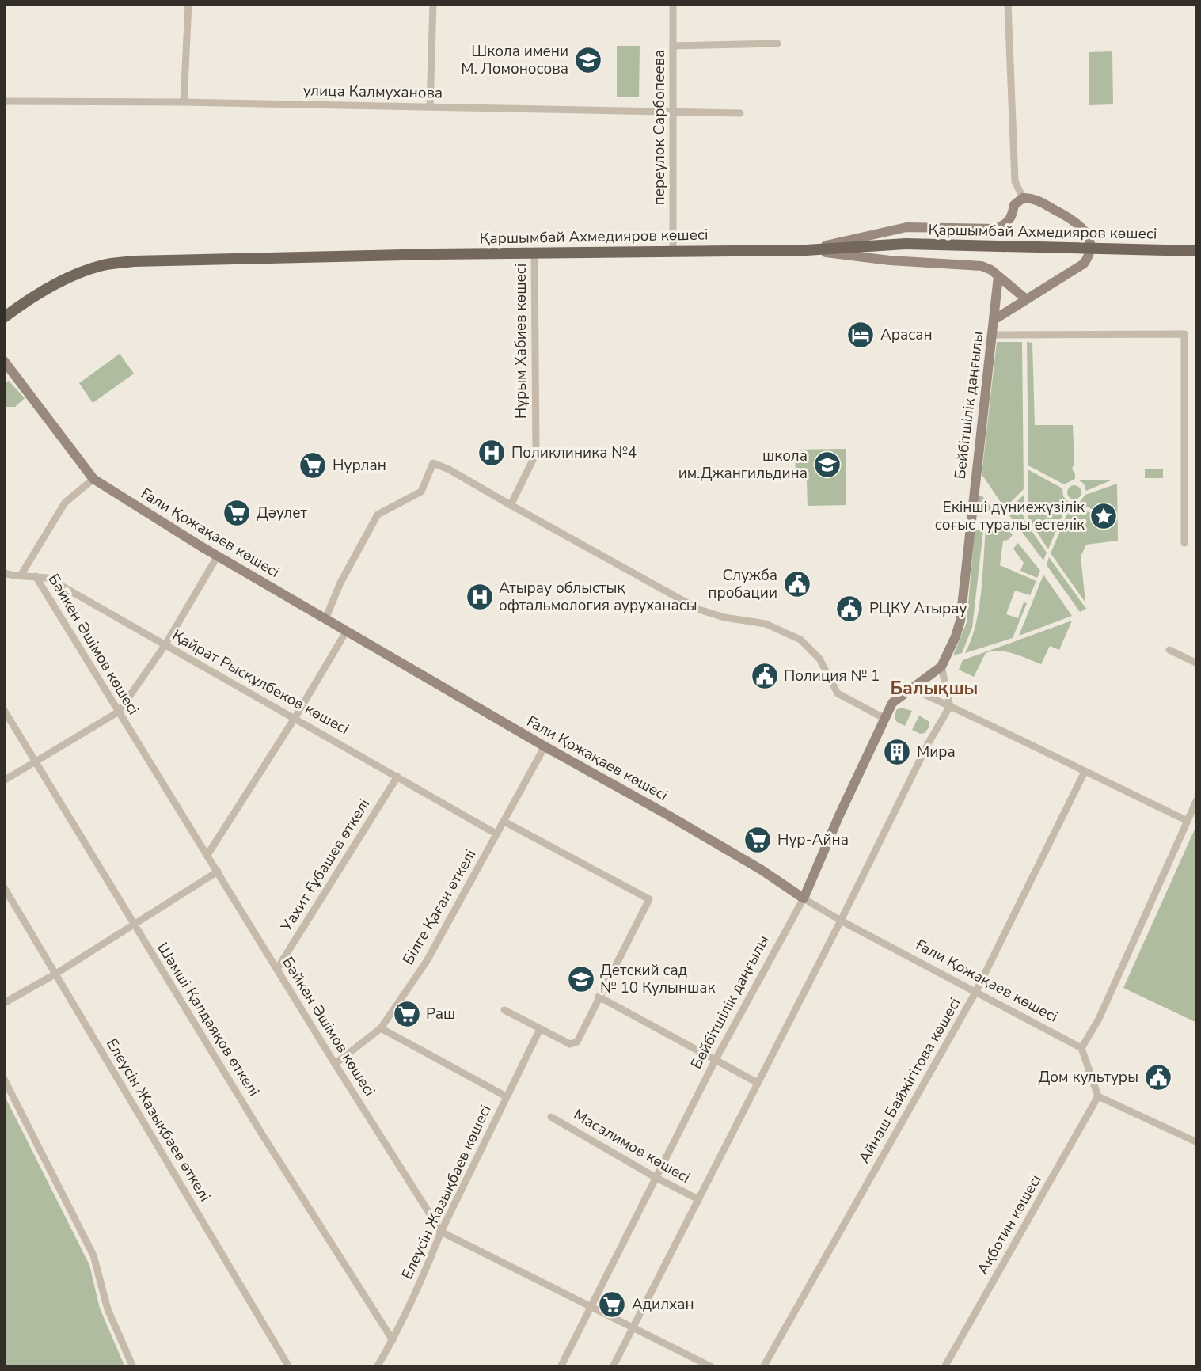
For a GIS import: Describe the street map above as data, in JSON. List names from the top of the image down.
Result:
{
  "streets": {
    "main road": ["Қаршымбай Ахмедияров көшесі"],
    "street": [
      "улица Калмуханова",
      "переулок Сарбопеева",
      "Нұрым Хабиев көшесі",
      "Бейбітшілік даңғылы",
      "Ғали Қожақаев көшесі",
      "Бәйкен Әшімов көшесі",
      "Қайрат Рысқұлбеков көшесі",
      "Уахит Ғұбашев өткелі",
      "Білге Қаған өткелі",
      "Шәмші Қалдаяқов өткелі",
      "Айнаш Байжігітова көшесі",
      "Елеусін Жазықбаев өткелі",
      "Масалимов көшесі",
      "Елеусін Жазықбаев көшесі",
      "Ақботин көшесі"
    ]
  },
  "crossings": [
    ["улица Калмуханова", "переулок Сарбопеева"],
    ["переулок Сарбопеева", "Қаршымбай Ахмедияров көшесі"],
    ["Қаршымбай Ахмедияров көшесі", "Нұрым Хабиев көшесі"],
    ["Бейбітшілік даңғылы", "Ғали Қожақаев көшесі"],
    ["Бейбітшілік даңғылы", "Масалимов көшесі"],
    ["Ғали Қожақаев көшесі", "Білге Қаған өткелі"],
    ["Ғали Қожақаев көшесі", "Айнаш Байжігітова көшесі"],
    ["Бәйкен Әшімов көшесі", "Қайрат Рысқұлбеков көшесі"],
    ["Бәйкен Әшімов көшесі", "Уахит Ғұбашев өткелі"],
    ["Бәйкен Әшімов көшесі", "Білге Қаған өткелі"],
    ["Бәйкен Әшімов көшесі", "Елеусін Жазықбаев көшесі"],
    ["Қайрат Рысқұлбеков көшесі", "Уахит Ғұбашев өткелі"],
    ["Қайрат Рысқұлбеков көшесі", "Білге Қаған өткелі"],
    ["Шәмші Қалдаяқов өткелі", "Елеусін Жазықбаев көшесі"]
  ],
  "districts": ["Балықшы"],
  "places": {
    "school or university": ["Школа имени М. Ломоносова", "школа им.Джангильдина", "Детский сад № 10 Кулыншак"],
    "hotel": ["Арасан"],
    "hospital": ["Поликлиника №4", "Атырау облыстық офтальмология ауруханасы"],
    "supermarket": [
      "Нурлан",
      "Дәулет",
      "Нұр-Айна",
      "Раш",
      "Адилхан"
    ],
    "place": ["Екінші дүниежүзілік соғыс туралы естелік"],
    "public building": [
      "Служба пробации",
      "РЦКУ Атырау",
      "Полиция № 1",
      "Дом культуры"
    ],
    "building": ["Мира"]
  }
}
